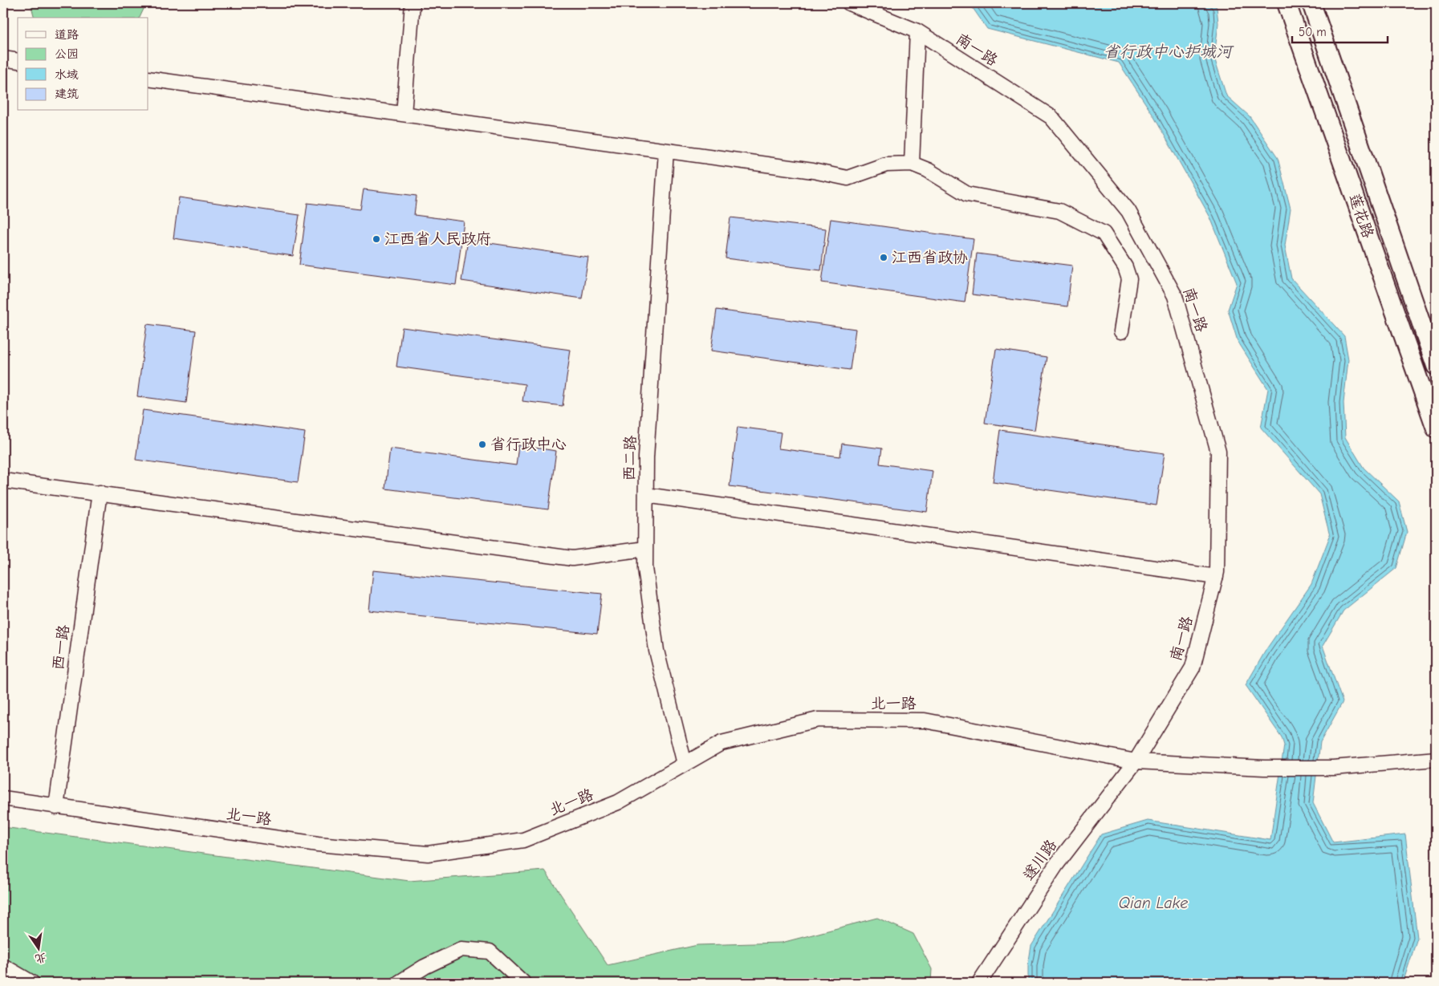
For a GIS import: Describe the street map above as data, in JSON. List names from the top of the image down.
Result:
{
  "streets": {
    "main road": ["莲花路"],
    "street": [
      "南一路",
      "西二路",
      "西一路",
      "北一路",
      "遂川路"
    ]
  },
  "crossings": [
    ["南一路", "北一路"],
    ["南一路", "遂川路"],
    ["西二路", "北一路"],
    ["西一路", "北一路"],
    ["北一路", "遂川路"]
  ],
  "water": ["省行政中心护城河", "Qian Lake"],
  "places": ["江西省人民政府", "江西省政协", "省行政中心"],
  "legend": [
    "道路",
    "公园",
    "水域",
    "建筑"
  ],
  "scale_bar": "50 m",
  "north": "bottom"
}
